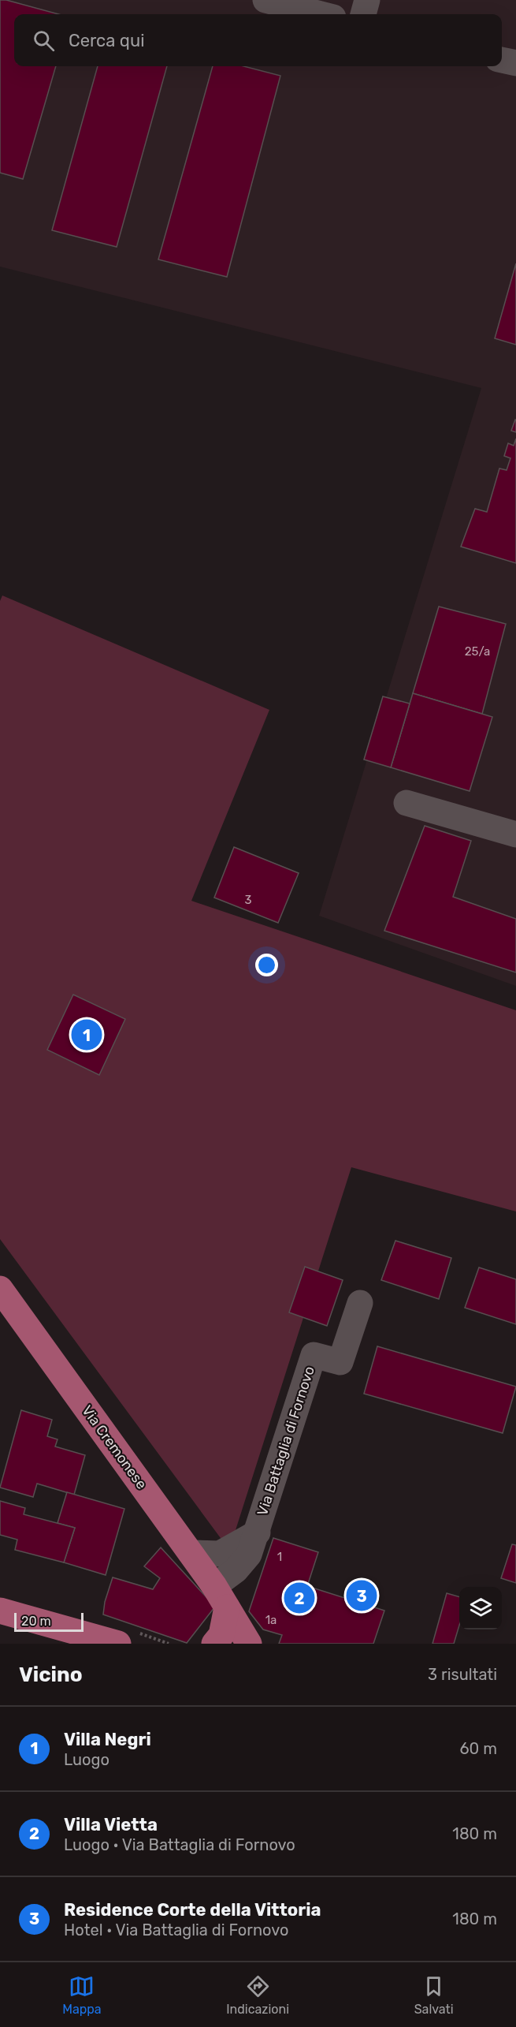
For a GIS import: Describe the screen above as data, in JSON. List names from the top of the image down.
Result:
{
  "streets": {
    "main road": ["Via Cremonese"],
    "street": ["Via Battaglia di Fornovo"]
  },
  "crossings": [
    ["Via Battaglia di Fornovo", "Via Cremonese"]
  ],
  "house_numbers": [
    "25/a",
    "3",
    "1",
    "1a"
  ],
  "scale_bar": "20 m",
  "page": {
    "search": "Cerca qui",
    "pins": ["1", "3", "2"],
    "scale": "20 m",
    "heading": ["Vicino", "3 risultati"],
    "list": [
      {
        "mark": "1",
        "name": "Villa Negri",
        "note": "Luogo",
        "value": "60 m"
      },
      {
        "mark": "2",
        "name": "Villa Vietta",
        "note": "Luogo · Via Battaglia di Fornovo",
        "value": "180 m"
      },
      {
        "mark": "3",
        "name": "Residence Corte della Vittoria",
        "note": "Hotel · Via Battaglia di Fornovo",
        "value": "180 m"
      }
    ],
    "nav": ["Mappa", "Indicazioni", "Salvati"]
  }
}
